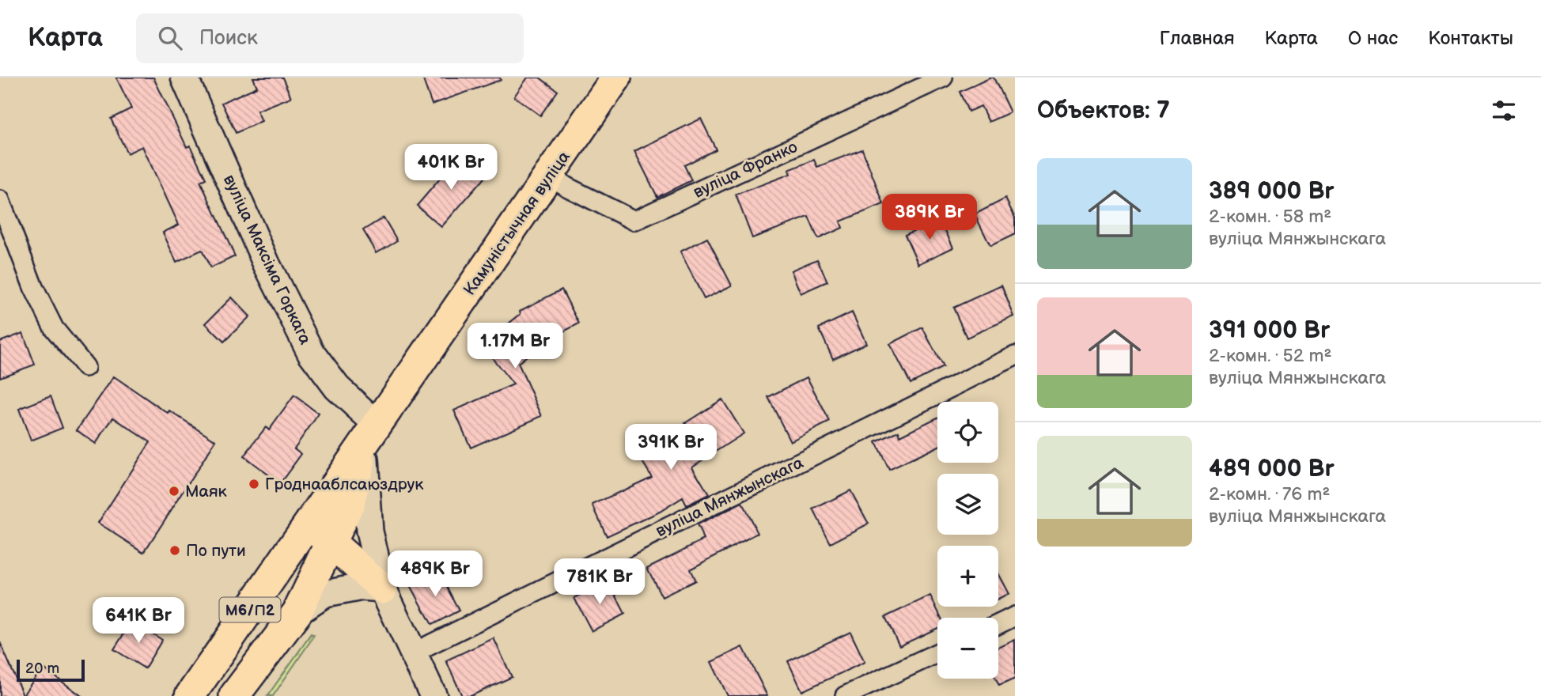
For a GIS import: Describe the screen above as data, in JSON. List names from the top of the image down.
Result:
{
  "streets": {
    "main road": ["Камуністычная вуліца", "М6/П2"],
    "street": ["вуліца Франко", "вуліца Максіма Горкага", "вуліца Мянжынскага"]
  },
  "crossings": [
    ["вуліца Франко", "Камуністычная вуліца"],
    ["Камуністычная вуліца", "вуліца Максіма Горкага"],
    ["Камуністычная вуліца", "М6/П2"],
    ["вуліца Максіма Горкага", "М6/П2"]
  ],
  "places": ["Гроднааблсаюздрук", "Маяк", "По пути"],
  "scale_bar": "20 m",
  "page": {
    "header": "Карта",
    "search": "Поиск",
    "nav": [
      "Главная",
      "Карта",
      "О нас",
      "Контакты"
    ],
    "heading": "Объектов: 7",
    "price": [
      "401K Br",
      "389K Br",
      "1.17M Br",
      "391K Br",
      "489K Br",
      "781K Br",
      "641K Br"
    ],
    "list": [
      {
        "name": "389 000 Br",
        "note": "2-комн. · 58 m² · вуліца Мянжынскага"
      },
      {
        "name": "391 000 Br",
        "note": "2-комн. · 52 m² · вуліца Мянжынскага"
      },
      {
        "name": "489 000 Br",
        "note": "2-комн. · 76 m² · вуліца Мянжынскага"
      }
    ],
    "map_buttons": ["+", "−"],
    "scale": "20 m"
  }
}
